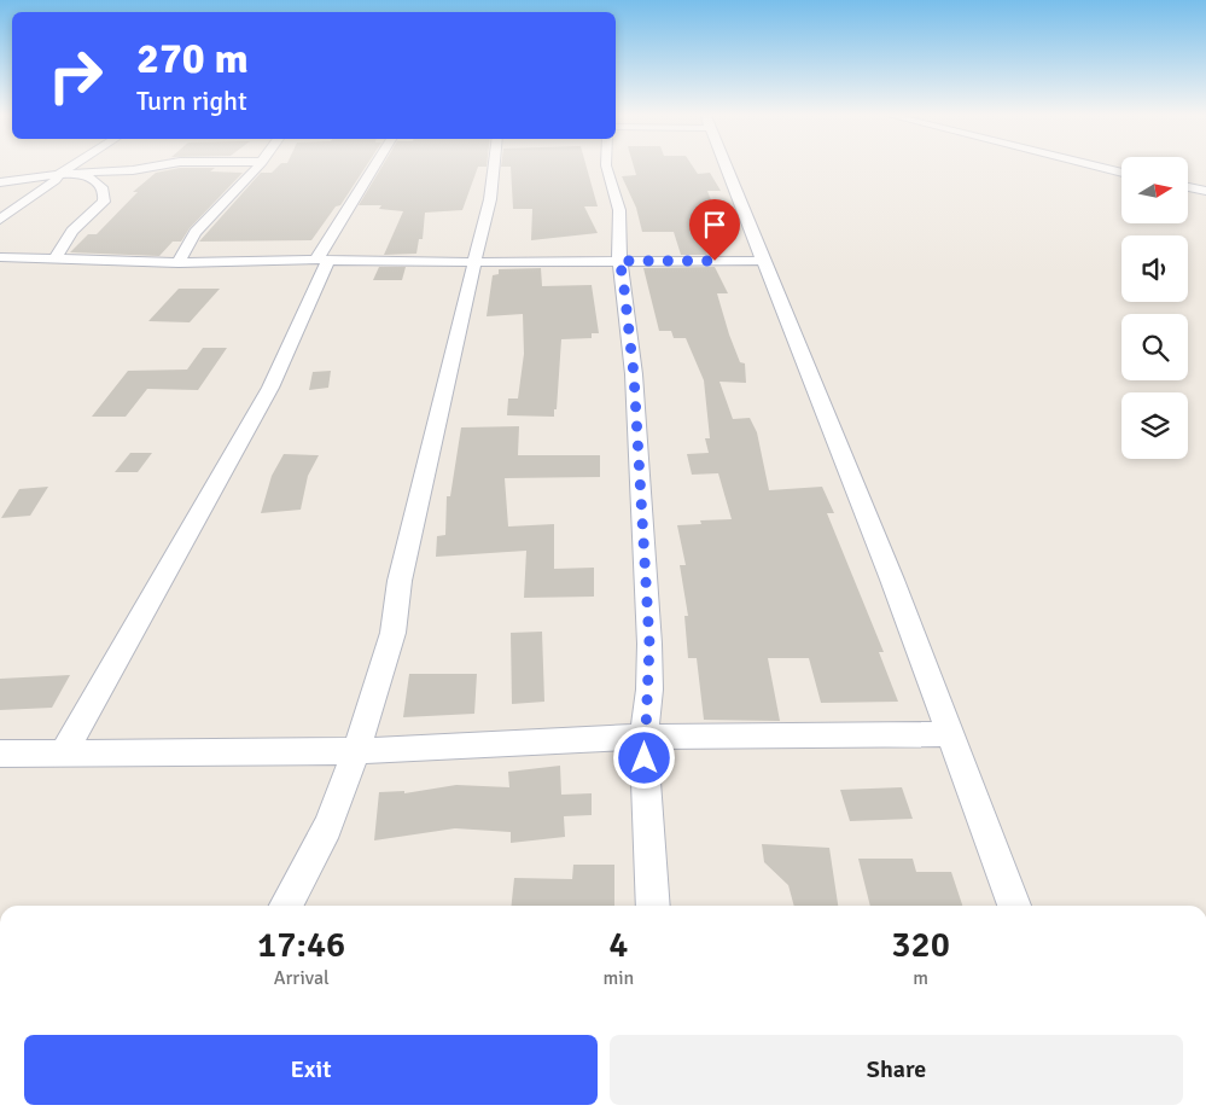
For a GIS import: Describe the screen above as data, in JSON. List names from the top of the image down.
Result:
{
  "north": "right",
  "page": {
    "turn": ["270 m", "Turn right"],
    "eta": [
      "17:46",
      "Arrival",
      "4",
      "min",
      "320",
      "m"
    ],
    "buttons": ["Exit", "Share"]
  }
}
